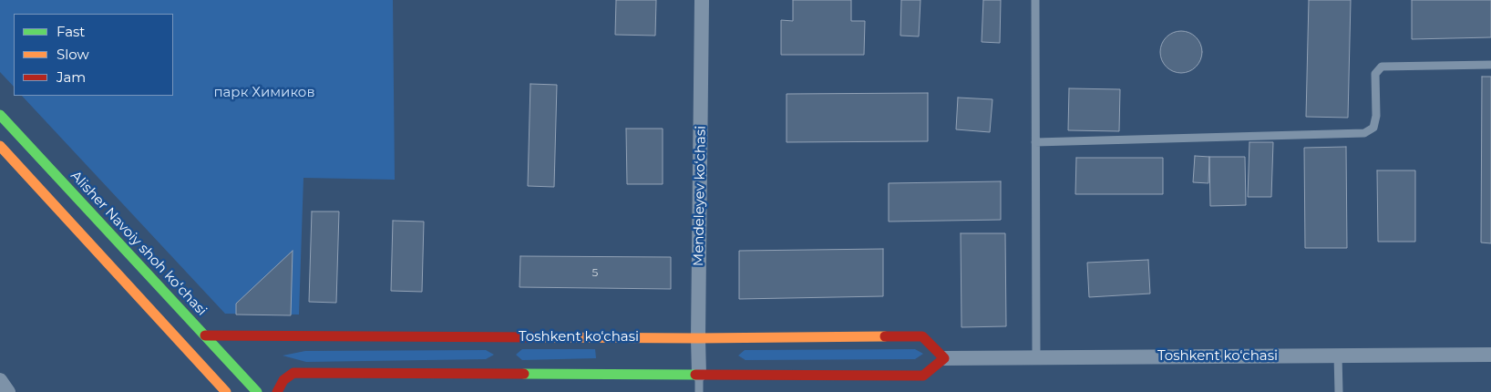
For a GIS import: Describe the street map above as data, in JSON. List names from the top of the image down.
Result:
{
  "streets": {
    "street": ["Mendeleyev ko‘chasi", "Alisher Navoiy shoh koʻchasi", "Toshkent ko‘chasi"]
  },
  "crossings": [
    ["Mendeleyev ko‘chasi", "Toshkent ko‘chasi"],
    ["Alisher Navoiy shoh koʻchasi", "Toshkent ko‘chasi"]
  ],
  "parks": ["парк Химиков"],
  "house_numbers": ["5"],
  "legend": ["Fast", "Slow", "Jam"]
}
